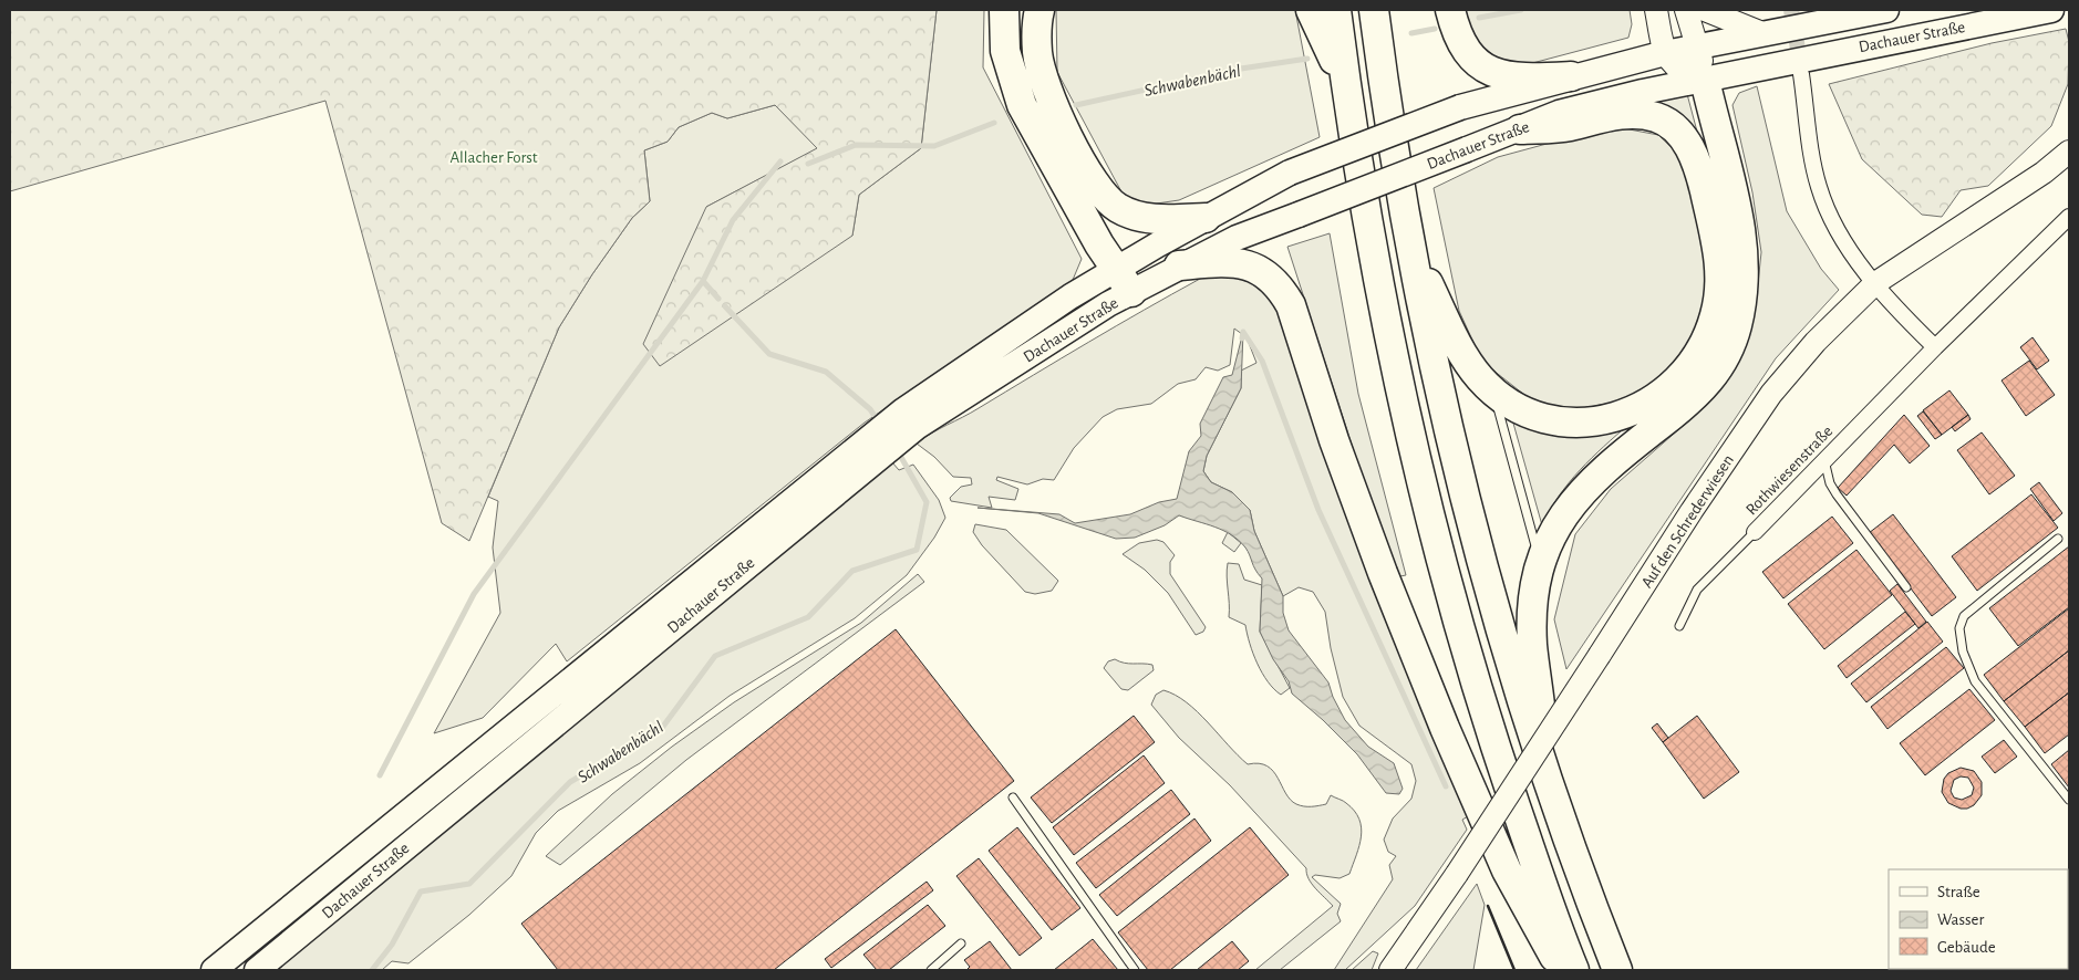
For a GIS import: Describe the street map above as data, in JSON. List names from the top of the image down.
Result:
{
  "streets": {
    "main road": ["Dachauer Straße"],
    "street": ["Rothwiesenstraße", "Auf den Schrederwiesen"]
  },
  "water": ["Schwabenbächl"],
  "parks": ["Allacher Forst"],
  "legend": ["Straße", "Wasser", "Gebäude"]
}
